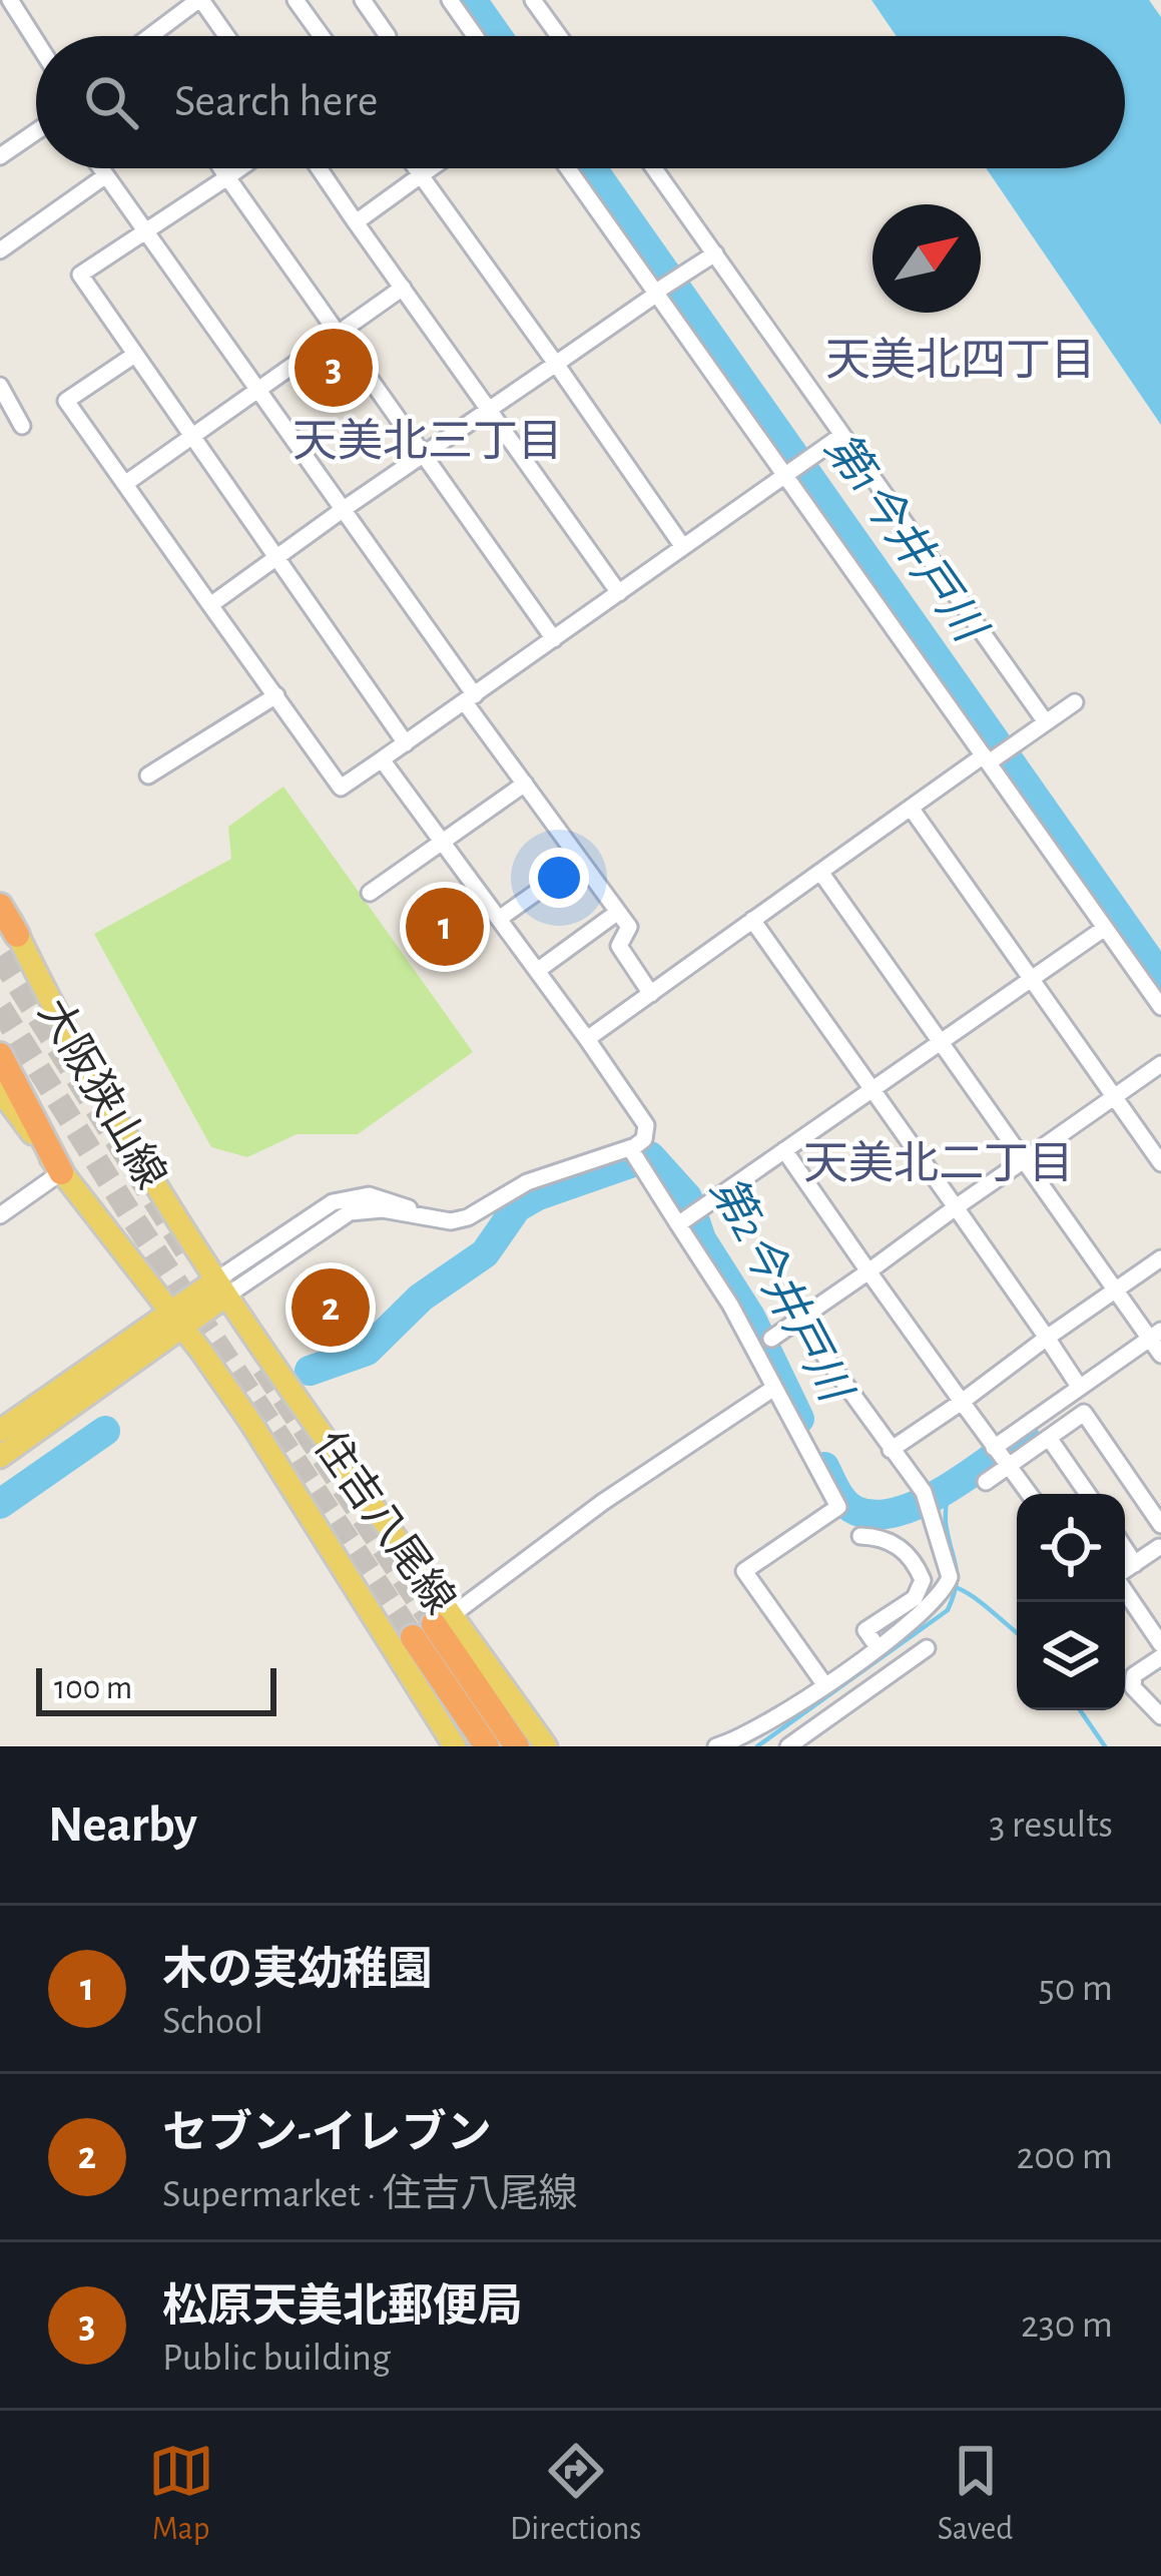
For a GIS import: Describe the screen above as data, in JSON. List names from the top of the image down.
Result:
{
  "streets": {
    "main road": ["大阪狭山線", "住吉八尾線"]
  },
  "crossings": [
    ["大阪狭山線", "住吉八尾線"]
  ],
  "districts": ["天美北四丁目", "天美北三丁目", "天美北二丁目"],
  "water": ["第1今井戸川", "第2今井戸川"],
  "scale_bar": "100 m",
  "north": "top right",
  "page": {
    "search": "Search here",
    "pins": ["3", "1", "2"],
    "scale": "100 m",
    "heading": ["Nearby", "3 results"],
    "list": [
      {
        "mark": "1",
        "name": "木の実幼稚園",
        "note": "School",
        "value": "50 m"
      },
      {
        "mark": "2",
        "name": "セブン-イレブン",
        "note": "Supermarket · 住吉八尾線",
        "value": "200 m"
      },
      {
        "mark": "3",
        "name": "松原天美北郵便局",
        "note": "Public building",
        "value": "230 m"
      }
    ],
    "nav": ["Map", "Directions", "Saved"]
  }
}
